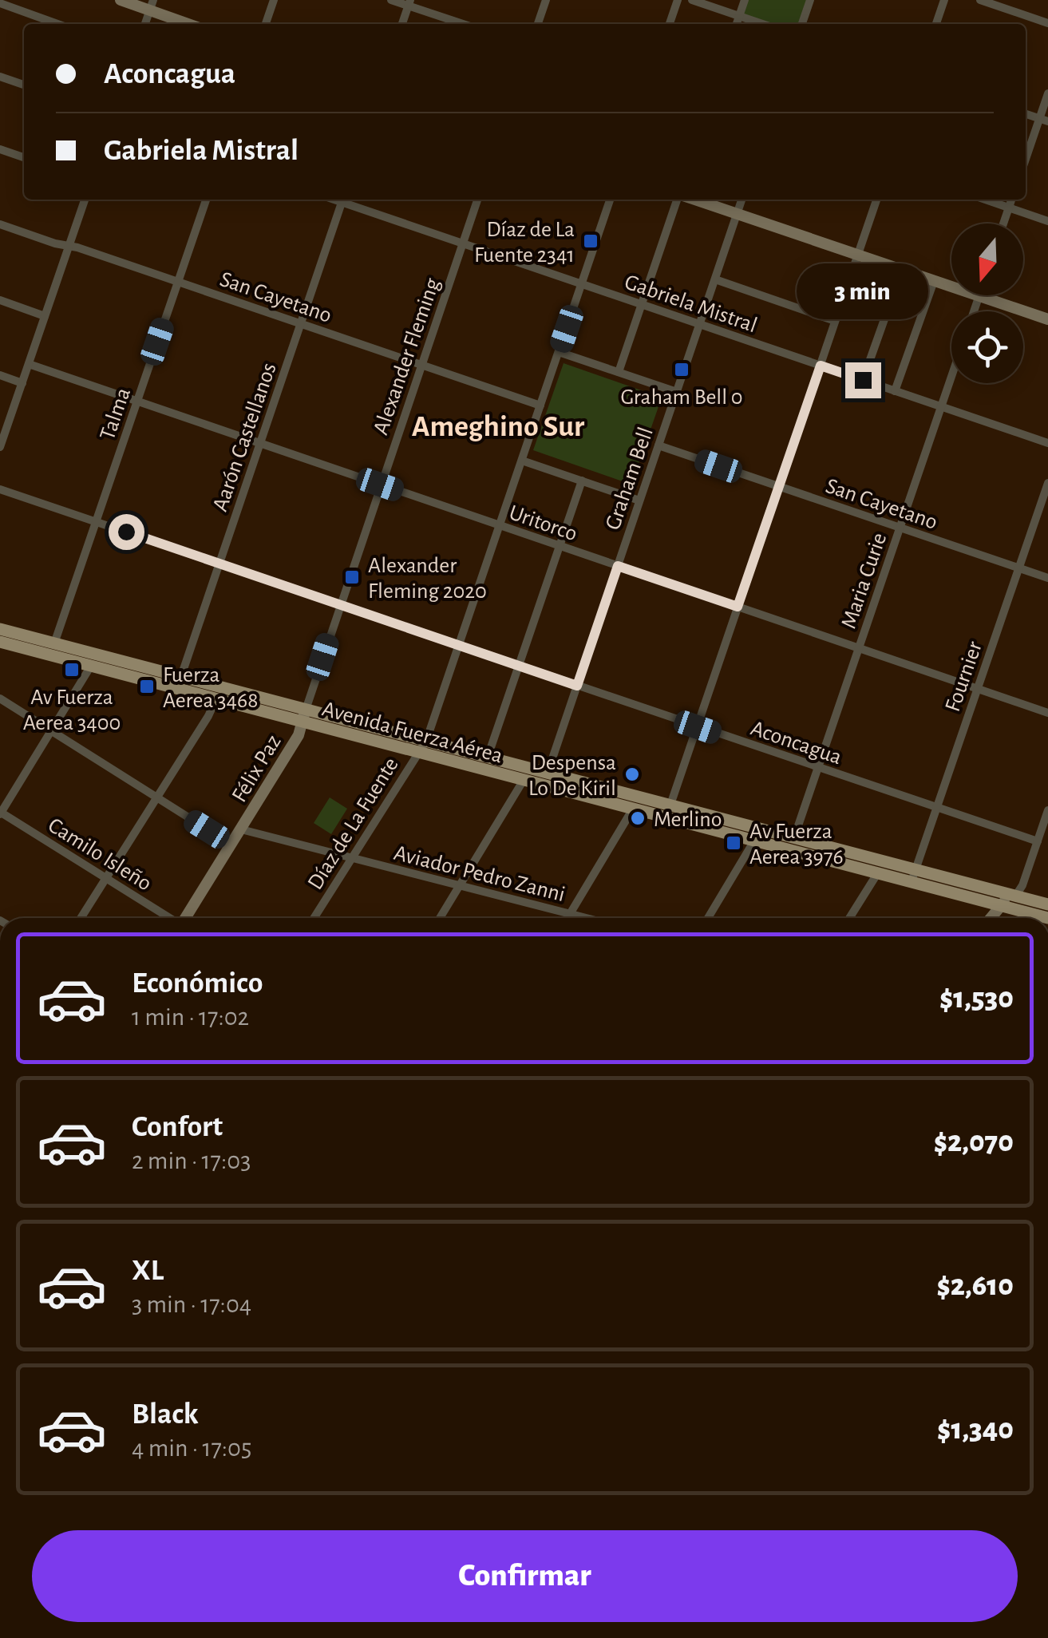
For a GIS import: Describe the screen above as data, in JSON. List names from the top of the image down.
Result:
{
  "streets": {
    "main road": ["Avenida Fuerza Aérea", "Félix Paz"],
    "street": [
      "San Cayetano",
      "Gabriela Mistral",
      "Alexander Fleming",
      "Talma",
      "Aarón Castellanos",
      "Graham Bell",
      "Uritorco",
      "Maria Curie",
      "Fournier",
      "Aconcagua",
      "Díaz de La Fuente",
      "Camilo Isleño",
      "Aviador Pedro Zanni"
    ]
  },
  "crossings": [
    ["San Cayetano", "Alexander Fleming"],
    ["San Cayetano", "Talma"],
    ["San Cayetano", "Aarón Castellanos"],
    ["San Cayetano", "Graham Bell"],
    ["San Cayetano", "Maria Curie"],
    ["San Cayetano", "Fournier"],
    ["San Cayetano", "Díaz de La Fuente"],
    ["Gabriela Mistral", "Alexander Fleming"],
    ["Gabriela Mistral", "Graham Bell"],
    ["Gabriela Mistral", "Maria Curie"],
    ["Gabriela Mistral", "Díaz de La Fuente"],
    ["Alexander Fleming", "Uritorco"],
    ["Alexander Fleming", "Avenida Fuerza Aérea"],
    ["Alexander Fleming", "Aconcagua"],
    ["Alexander Fleming", "Félix Paz"],
    ["Talma", "Uritorco"],
    ["Talma", "Avenida Fuerza Aérea"],
    ["Talma", "Aconcagua"],
    ["Aarón Castellanos", "Uritorco"],
    ["Aarón Castellanos", "Avenida Fuerza Aérea"],
    ["Aarón Castellanos", "Aconcagua"],
    ["Graham Bell", "Uritorco"],
    ["Graham Bell", "Avenida Fuerza Aérea"],
    ["Graham Bell", "Aconcagua"],
    ["Uritorco", "Maria Curie"],
    ["Uritorco", "Fournier"],
    ["Uritorco", "Díaz de La Fuente"],
    ["Maria Curie", "Avenida Fuerza Aérea"],
    ["Maria Curie", "Aconcagua"],
    ["Fournier", "Avenida Fuerza Aérea"],
    ["Fournier", "Aconcagua"],
    ["Avenida Fuerza Aérea", "Félix Paz"],
    ["Avenida Fuerza Aérea", "Díaz de La Fuente"],
    ["Aconcagua", "Díaz de La Fuente"],
    ["Félix Paz", "Aviador Pedro Zanni"],
    ["Díaz de La Fuente", "Aviador Pedro Zanni"]
  ],
  "districts": ["Ameghino Sur"],
  "places": {
    "transit": [
      "Díaz de La Fuente 2341",
      "Graham Bell 0",
      "Alexander Fleming 2020",
      "Av Fuerza Aerea 3400",
      "Fuerza Aerea 3468",
      "Av Fuerza Aerea 3976"
    ],
    "other": ["Despensa Lo De Kiril", "Merlino"]
  },
  "north": "bottom",
  "page": {
    "banner": ["Aconcagua", "Gabriela Mistral"],
    "bubble": "3 min",
    "list": [
      {
        "name": "Económico",
        "note": "1 min · 17:02",
        "value": "$1,530"
      },
      {
        "name": "Confort",
        "note": "2 min · 17:03",
        "value": "$2,070"
      },
      {
        "name": "XL",
        "note": "3 min · 17:04",
        "value": "$2,610"
      },
      {
        "name": "Black",
        "note": "4 min · 17:05",
        "value": "$1,340"
      }
    ],
    "buttons": "Confirmar"
  }
}
